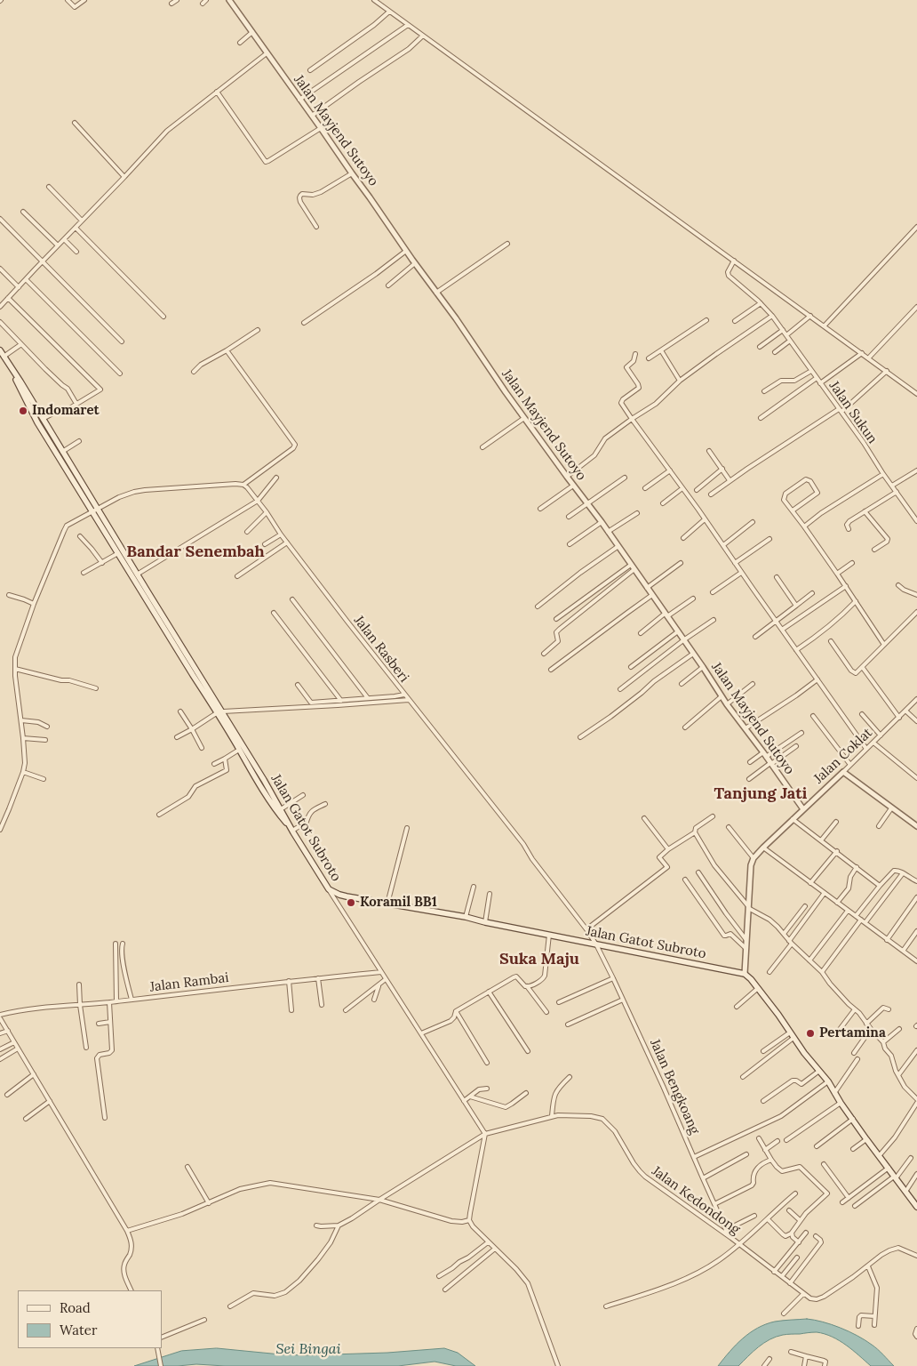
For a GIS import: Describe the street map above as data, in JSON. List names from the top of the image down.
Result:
{
  "streets": {
    "main road": ["Jalan Gatot Subroto"],
    "street": [
      "Jalan Mayjend Sutoyo",
      "Jalan Sukun",
      "Jalan Rasberi",
      "Jalan Coklat",
      "Jalan Rambai",
      "Jalan Bengkoang",
      "Jalan Kedondong"
    ]
  },
  "crossings": [
    ["Jalan Mayjend Sutoyo", "Jalan Coklat"],
    ["Jalan Rasberi", "Jalan Gatot Subroto"],
    ["Jalan Rasberi", "Jalan Bengkoang"],
    ["Jalan Gatot Subroto", "Jalan Bengkoang"],
    ["Jalan Bengkoang", "Jalan Kedondong"]
  ],
  "districts": ["Bandar Senembah", "Tanjung Jati", "Suka Maju"],
  "water": ["Sei Bingai"],
  "places": ["Indomaret", "Koramil BB1", "Pertamina"],
  "legend": ["Road", "Water"]
}
